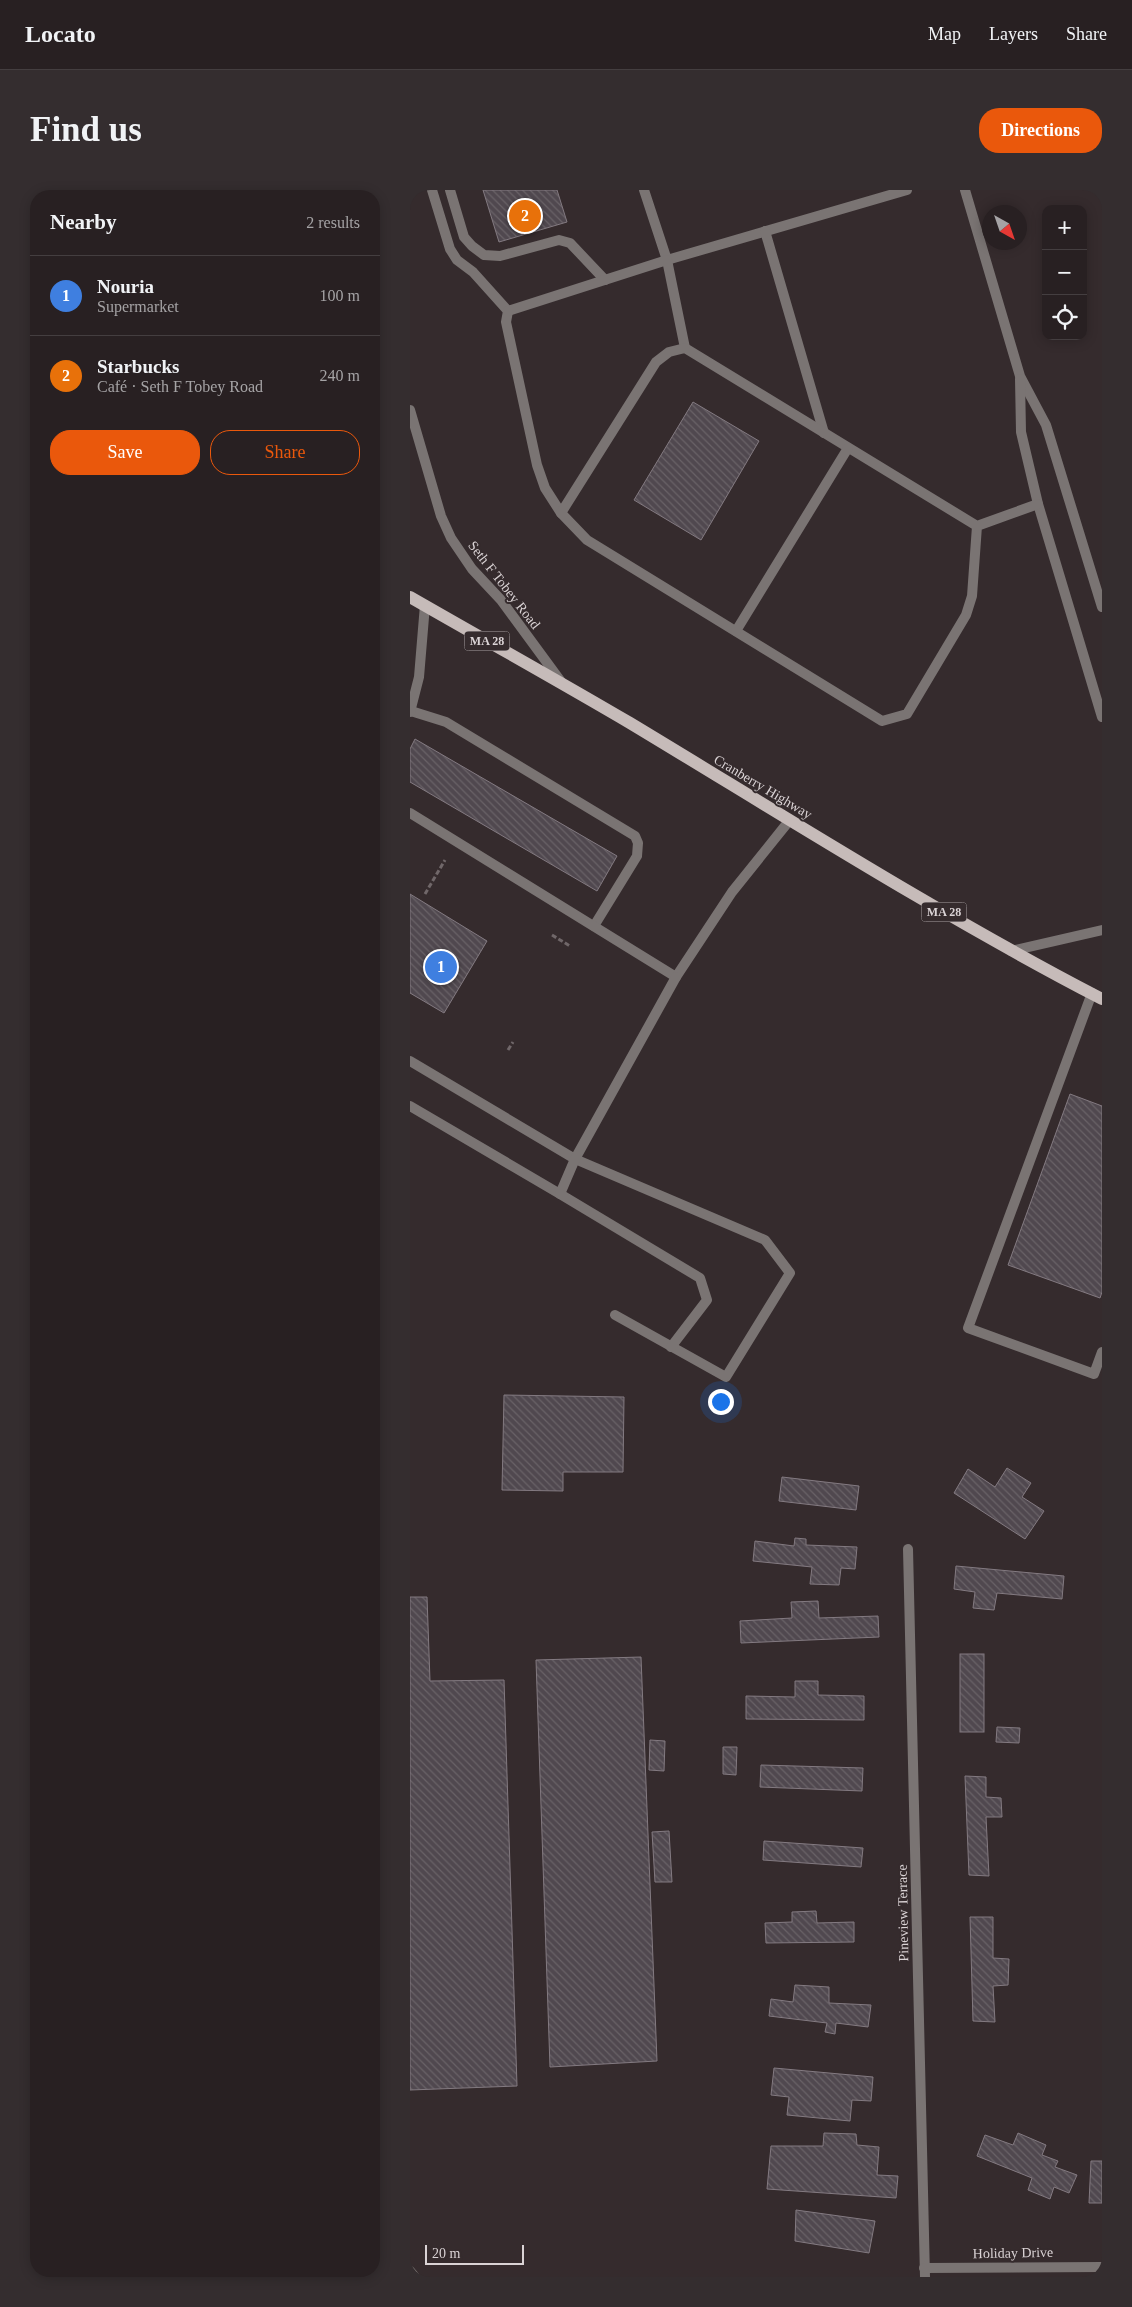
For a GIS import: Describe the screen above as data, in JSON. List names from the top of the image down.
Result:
{
  "streets": {
    "main road": ["MA 28", "Cranberry Highway"],
    "street": ["Seth F Tobey Road", "Pineview Terrace", "Holiday Drive"]
  },
  "crossings": [
    ["Seth F Tobey Road", "Cranberry Highway"],
    ["Pineview Terrace", "Holiday Drive"]
  ],
  "scale_bar": "20 m",
  "north": "bottom right",
  "page": {
    "header": "Locato",
    "nav": ["Map", "Layers", "Share"],
    "buttons": [
      "Directions",
      ["Save", "Share"]
    ],
    "title": "Find us",
    "heading": ["Nearby", "2 results"],
    "pins": ["2", "1"],
    "map_buttons": ["+", "−"],
    "list": [
      {
        "mark": "1",
        "name": "Nouria",
        "note": "Supermarket",
        "value": "100 m"
      },
      {
        "mark": "2",
        "name": "Starbucks",
        "note": "Café · Seth F Tobey Road",
        "value": "240 m"
      }
    ],
    "scale": "20 m"
  }
}
